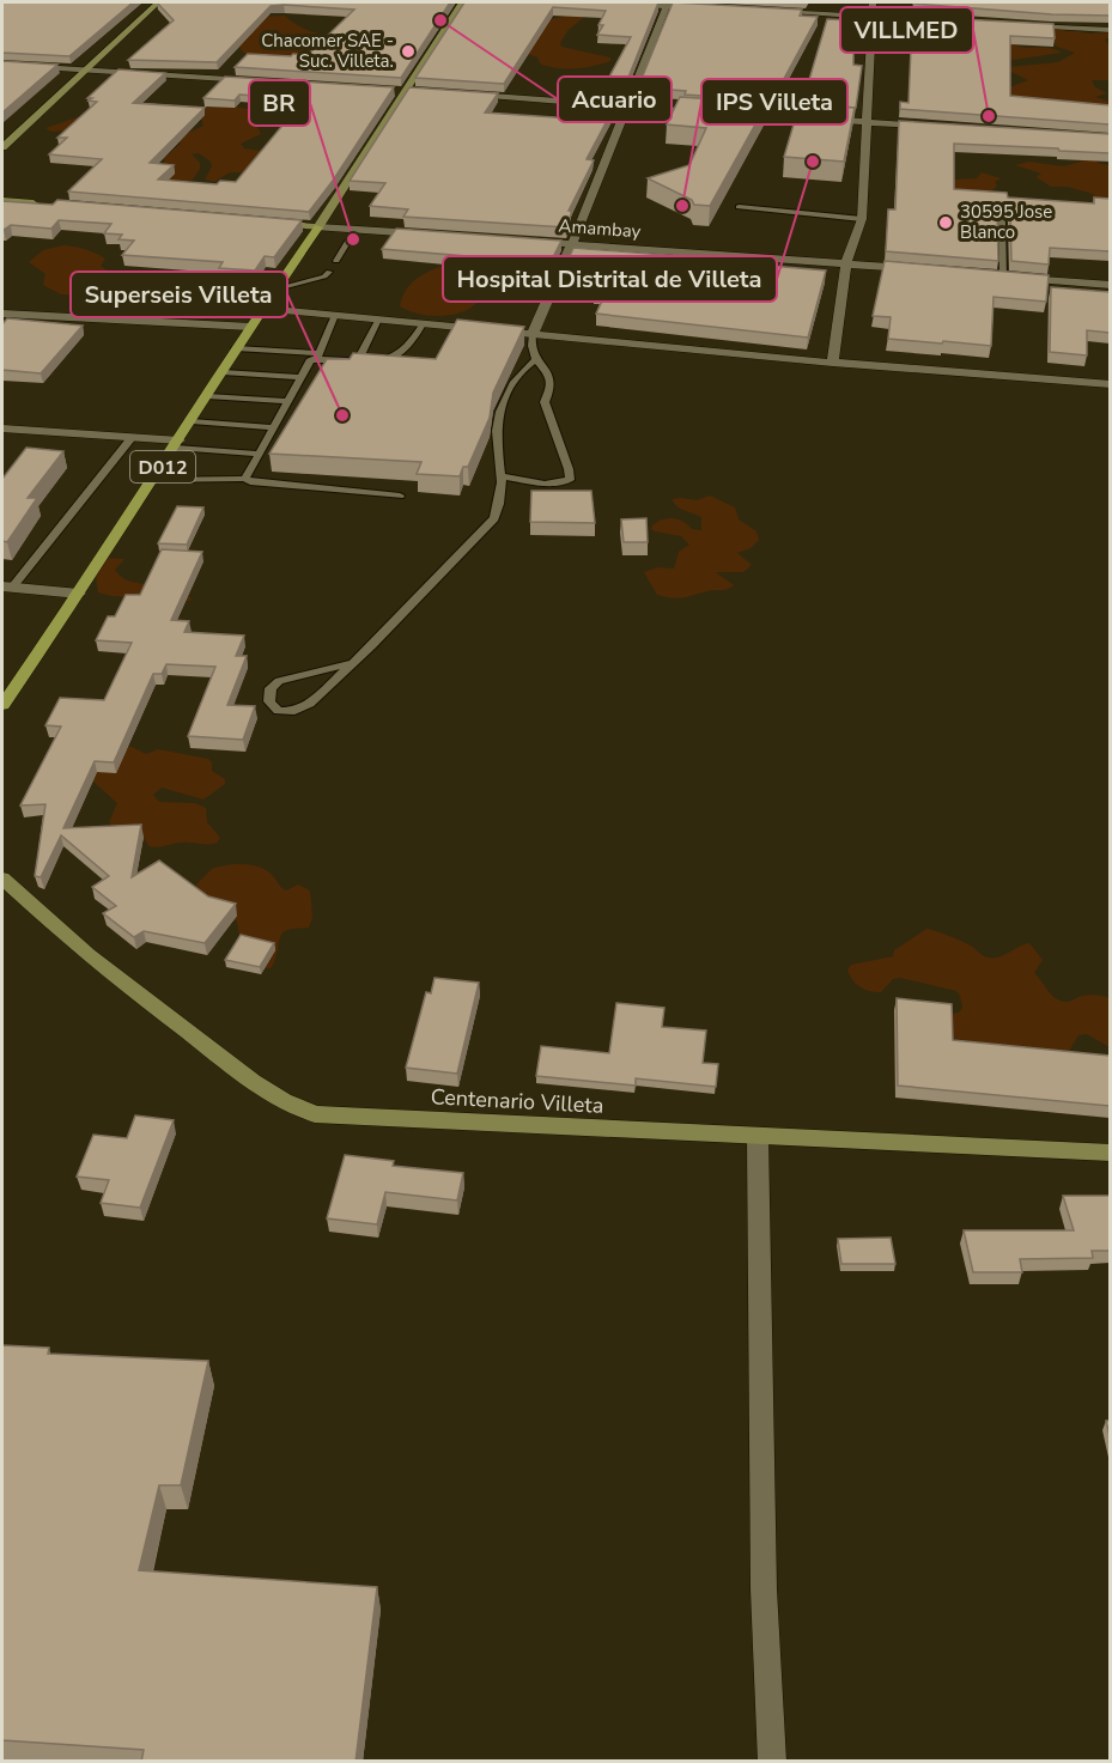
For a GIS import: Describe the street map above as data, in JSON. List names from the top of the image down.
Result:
{
  "streets": {
    "main road": ["D012", "Centenario Villeta"],
    "street": ["Amambay"]
  },
  "places": [
    "Acuario",
    "Chacomer SAE - Suc. Villeta.",
    "VILLMED",
    "Hospital Distrital de Villeta",
    "IPS Villeta",
    "30595 Jose Blanco",
    "BR",
    "Superseis Villeta"
  ]
}
